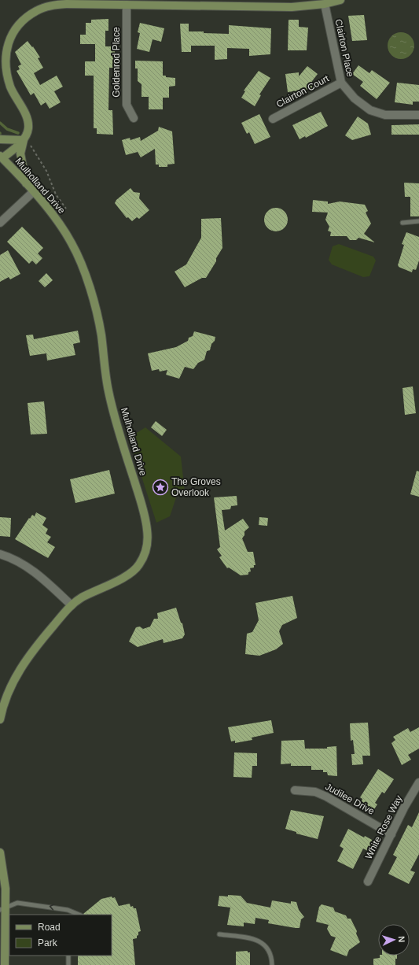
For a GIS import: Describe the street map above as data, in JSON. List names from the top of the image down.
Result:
{
  "streets": {
    "main road": ["Mulholland Drive"],
    "street": [
      "Clairton Place",
      "Goldenrod Place",
      "Clairton Court",
      "Judilee Drive",
      "White Rose Way"
    ]
  },
  "crossings": [
    ["Clairton Place", "Clairton Court"],
    ["Judilee Drive", "White Rose Way"]
  ],
  "places": {
    "place": ["The Groves Overlook"]
  },
  "legend": ["Road", "Park"],
  "north": "right"
}
